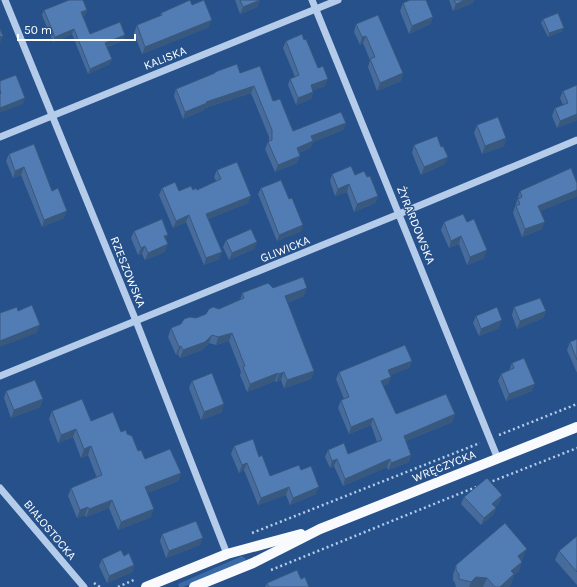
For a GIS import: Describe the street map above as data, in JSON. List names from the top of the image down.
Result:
{
  "streets": {
    "main road": ["WRĘCZYCKA"],
    "street": [
      "KALISKA",
      "ŻYRARDOWSKA",
      "GLIWICKA",
      "RZESZOWSKA",
      "BIAŁOSTOCKA"
    ]
  },
  "crossings": [
    ["KALISKA", "ŻYRARDOWSKA"],
    ["KALISKA", "RZESZOWSKA"],
    ["ŻYRARDOWSKA", "GLIWICKA"],
    ["ŻYRARDOWSKA", "WRĘCZYCKA"],
    ["GLIWICKA", "RZESZOWSKA"],
    ["RZESZOWSKA", "WRĘCZYCKA"]
  ],
  "scale_bar": "50 m"
}
